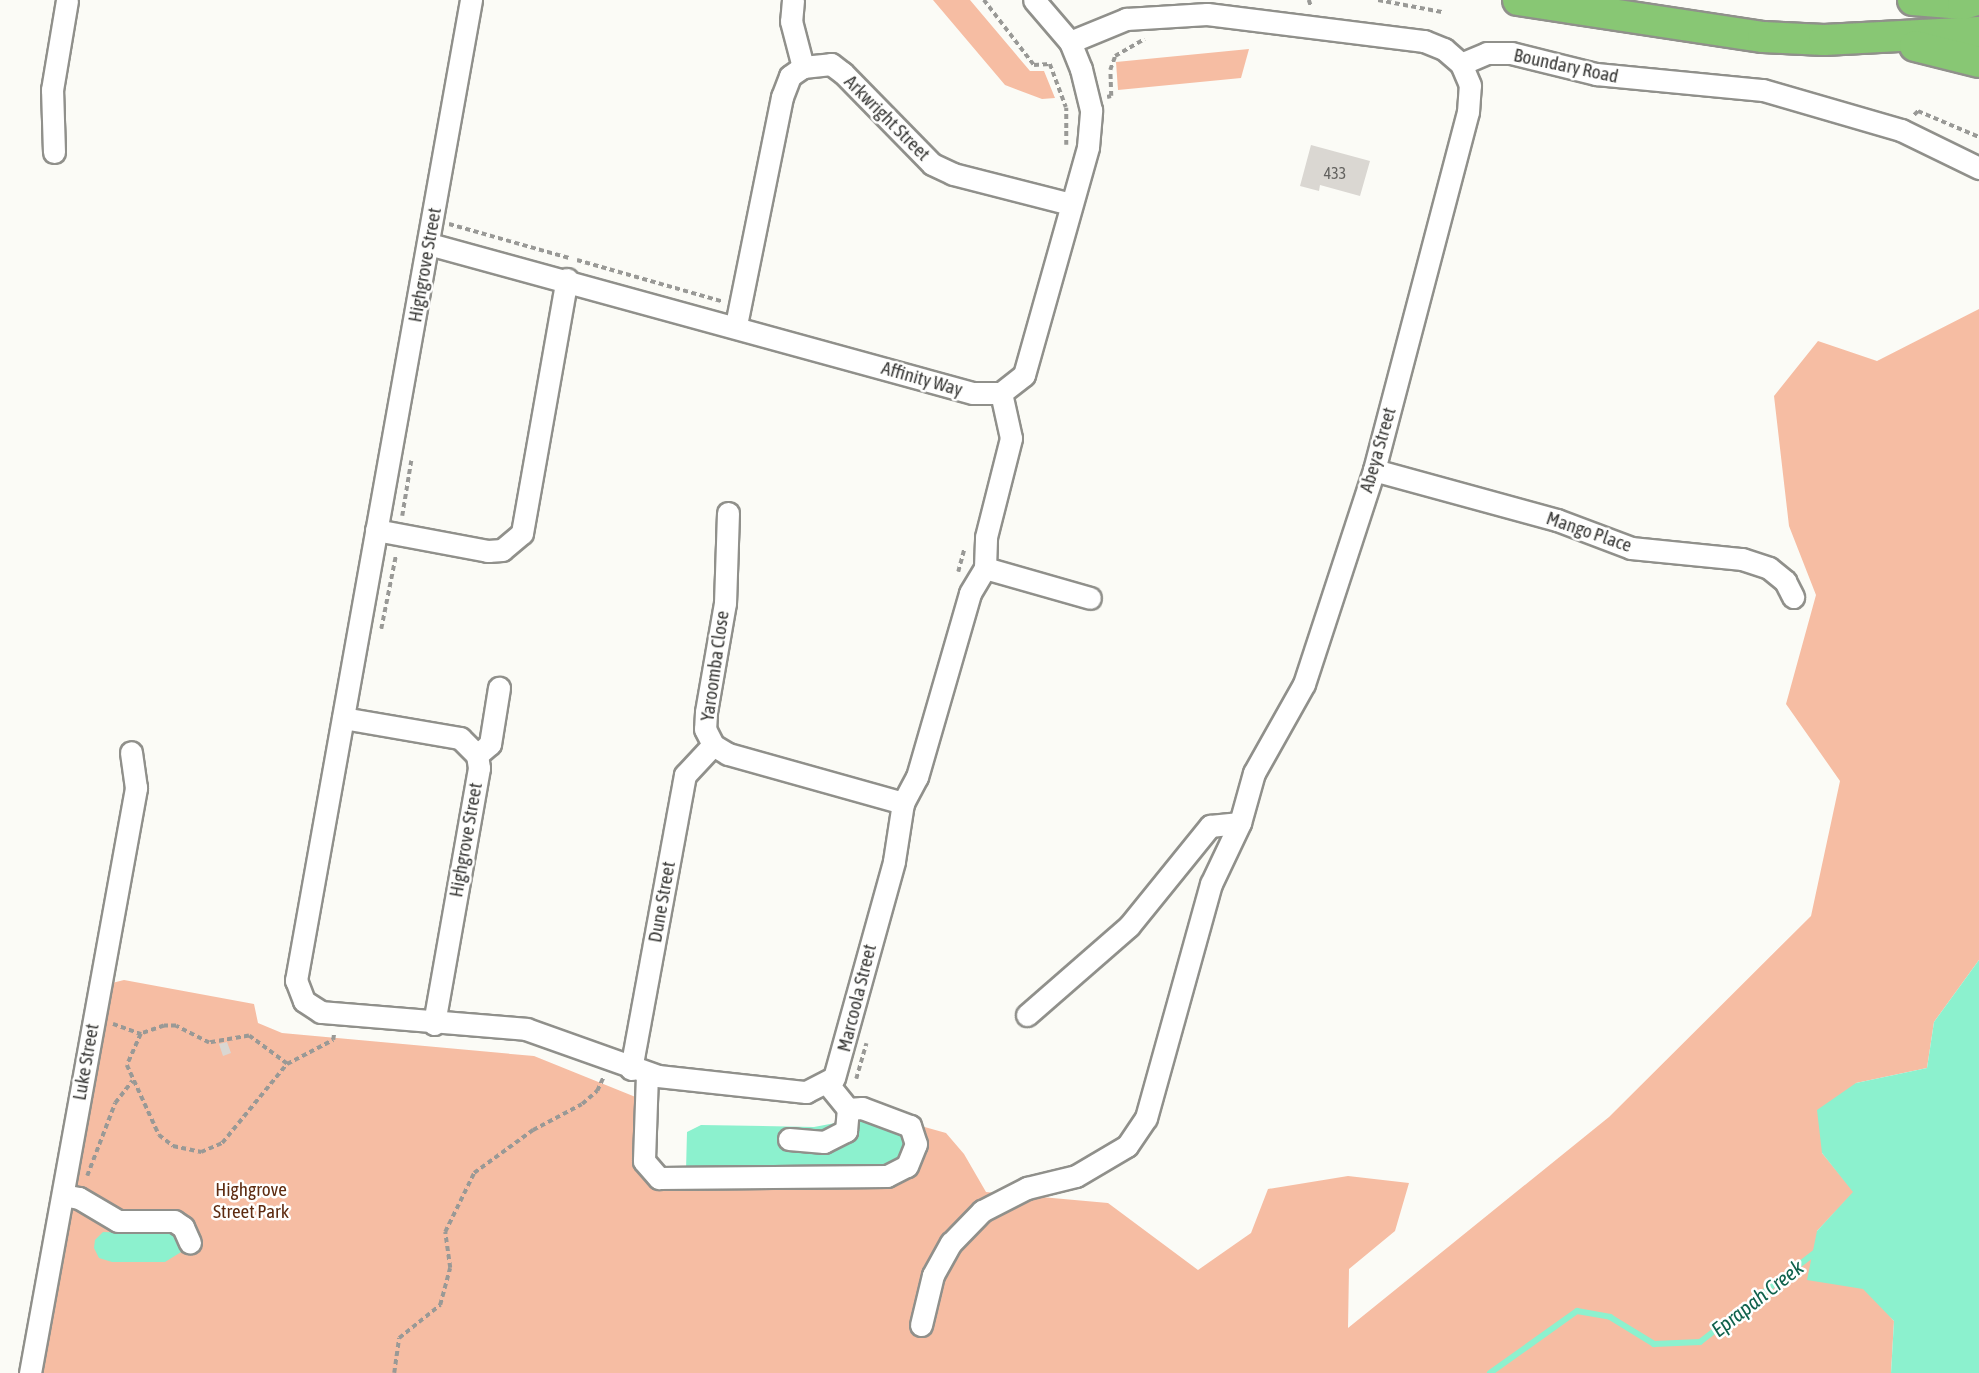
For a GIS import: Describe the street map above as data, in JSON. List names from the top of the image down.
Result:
{
  "streets": {
    "street": [
      "Boundary Road",
      "Arkwright Street",
      "Highgrove Street",
      "Affinity Way",
      "Abeya Street",
      "Mango Place",
      "Yaroomba Close",
      "Dune Street",
      "Marcoola Street",
      "Luke Street"
    ]
  },
  "crossings": [
    ["Boundary Road", "Abeya Street"],
    ["Highgrove Street", "Affinity Way"],
    ["Affinity Way", "Marcoola Street"],
    ["Abeya Street", "Mango Place"],
    ["Yaroomba Close", "Dune Street"],
    ["Yaroomba Close", "Marcoola Street"],
    ["Dune Street", "Marcoola Street"]
  ],
  "water": ["Eprapah Creek"],
  "parks": ["Highgrove Street Park"],
  "house_numbers": ["433"]
}
